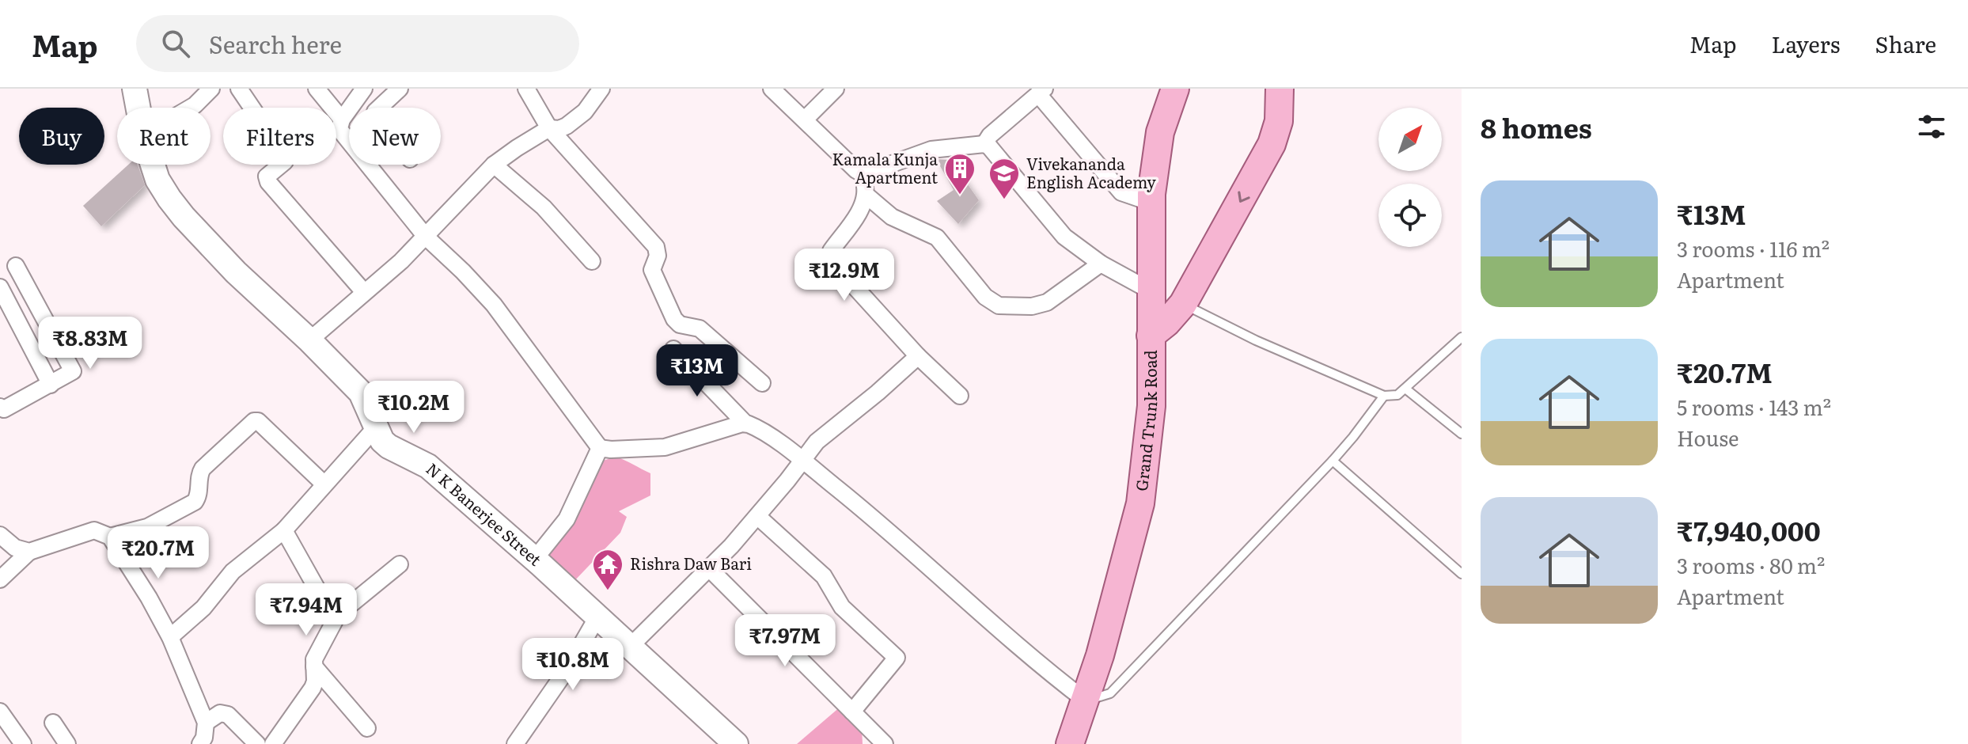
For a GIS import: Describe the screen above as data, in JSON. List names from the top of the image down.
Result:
{
  "streets": {
    "main road": ["Grand Trunk Road"],
    "street": ["N K Banerjee Street"]
  },
  "places": {
    "building": ["Kamala Kunja Apartment"],
    "school or university": ["Vivekananda English Academy"],
    "temple": ["Rishra Daw Bari"]
  },
  "north": "top right",
  "page": {
    "header": "Map",
    "search": "Search here",
    "nav": ["Map", "Layers", "Share"],
    "heading": "8 homes",
    "chip": [
      "Buy",
      "Rent",
      "Filters",
      "New"
    ],
    "list": [
      {
        "name": "₹13M",
        "note": "3 rooms · 116 m² · Apartment"
      },
      {
        "name": "₹20.7M",
        "note": "5 rooms · 143 m² · House"
      },
      {
        "name": "₹7,940,000",
        "note": "3 rooms · 80 m² · Apartment"
      }
    ],
    "price": [
      "₹12.9M",
      "₹8.83M",
      "₹13M",
      "₹10.2M",
      "₹20.7M",
      "₹7.94M",
      "₹7.97M",
      "₹10.8M"
    ]
  }
}
